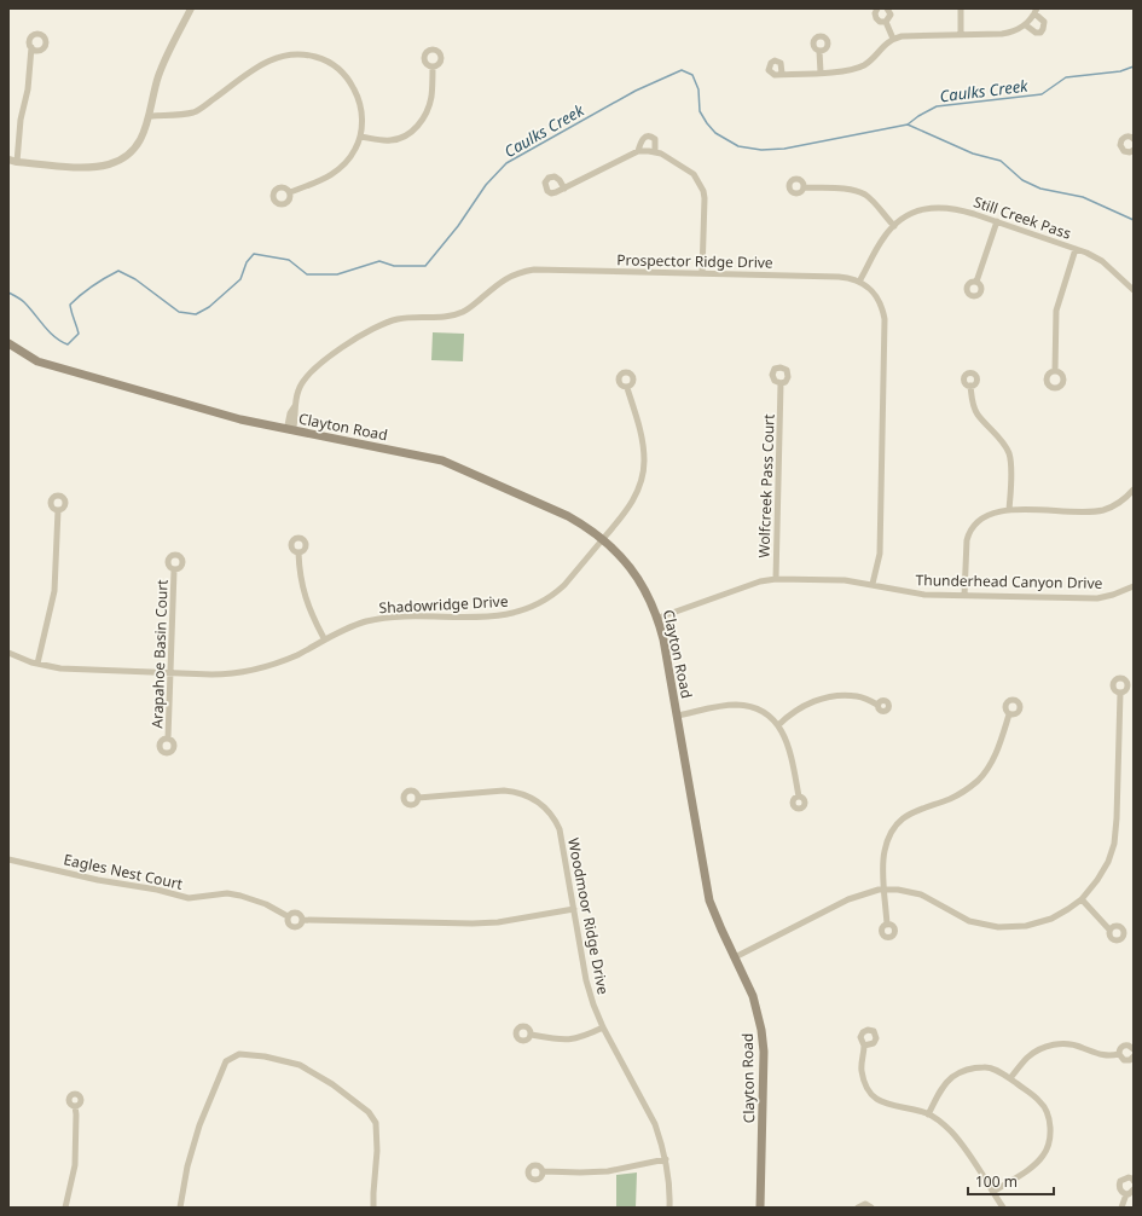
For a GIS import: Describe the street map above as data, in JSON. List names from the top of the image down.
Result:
{
  "streets": {
    "main road": ["Clayton Road"],
    "street": [
      "Still Creek Pass",
      "Prospector Ridge Drive",
      "Wolfcreek Pass Court",
      "Thunderhead Canyon Drive",
      "Shadowridge Drive",
      "Arapahoe Basin Court",
      "Eagles Nest Court",
      "Woodmoor Ridge Drive"
    ]
  },
  "crossings": [
    ["Still Creek Pass", "Prospector Ridge Drive"],
    ["Prospector Ridge Drive", "Clayton Road"],
    ["Clayton Road", "Thunderhead Canyon Drive"],
    ["Clayton Road", "Shadowridge Drive"],
    ["Wolfcreek Pass Court", "Thunderhead Canyon Drive"],
    ["Shadowridge Drive", "Arapahoe Basin Court"],
    ["Eagles Nest Court", "Woodmoor Ridge Drive"]
  ],
  "water": ["Caulks Creek"],
  "scale_bar": "100 m"
}
